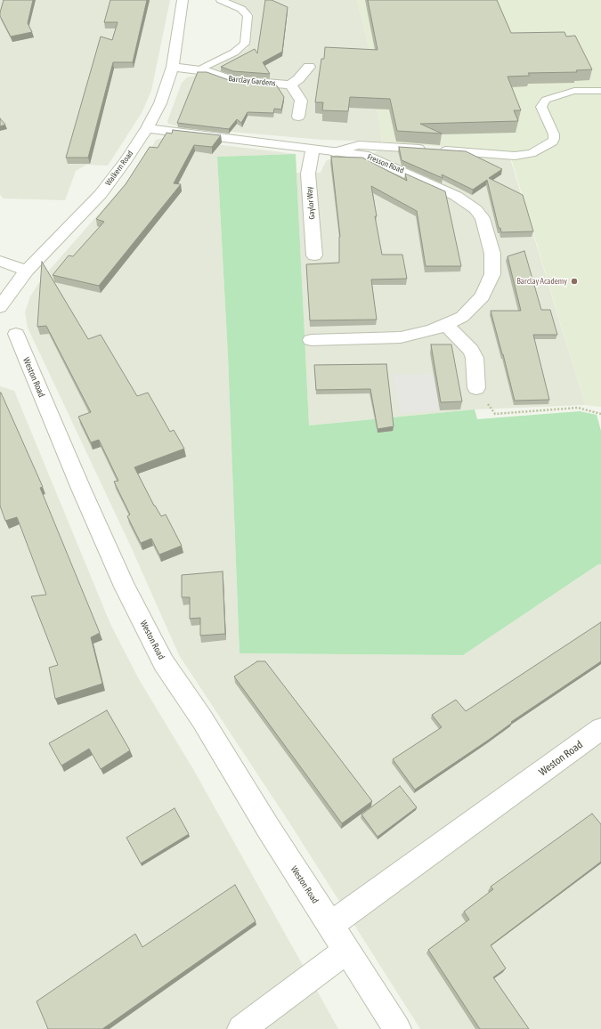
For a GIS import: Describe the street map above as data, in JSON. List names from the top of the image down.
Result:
{
  "streets": {
    "street": [
      "Barclay Gardens",
      "Fresson Road",
      "Walkern Road",
      "Gaylor Way",
      "Weston Road"
    ]
  },
  "crossings": [
    ["Barclay Gardens", "Walkern Road"],
    ["Fresson Road", "Walkern Road"],
    ["Fresson Road", "Gaylor Way"]
  ],
  "places": ["Barclay Academy"]
}
